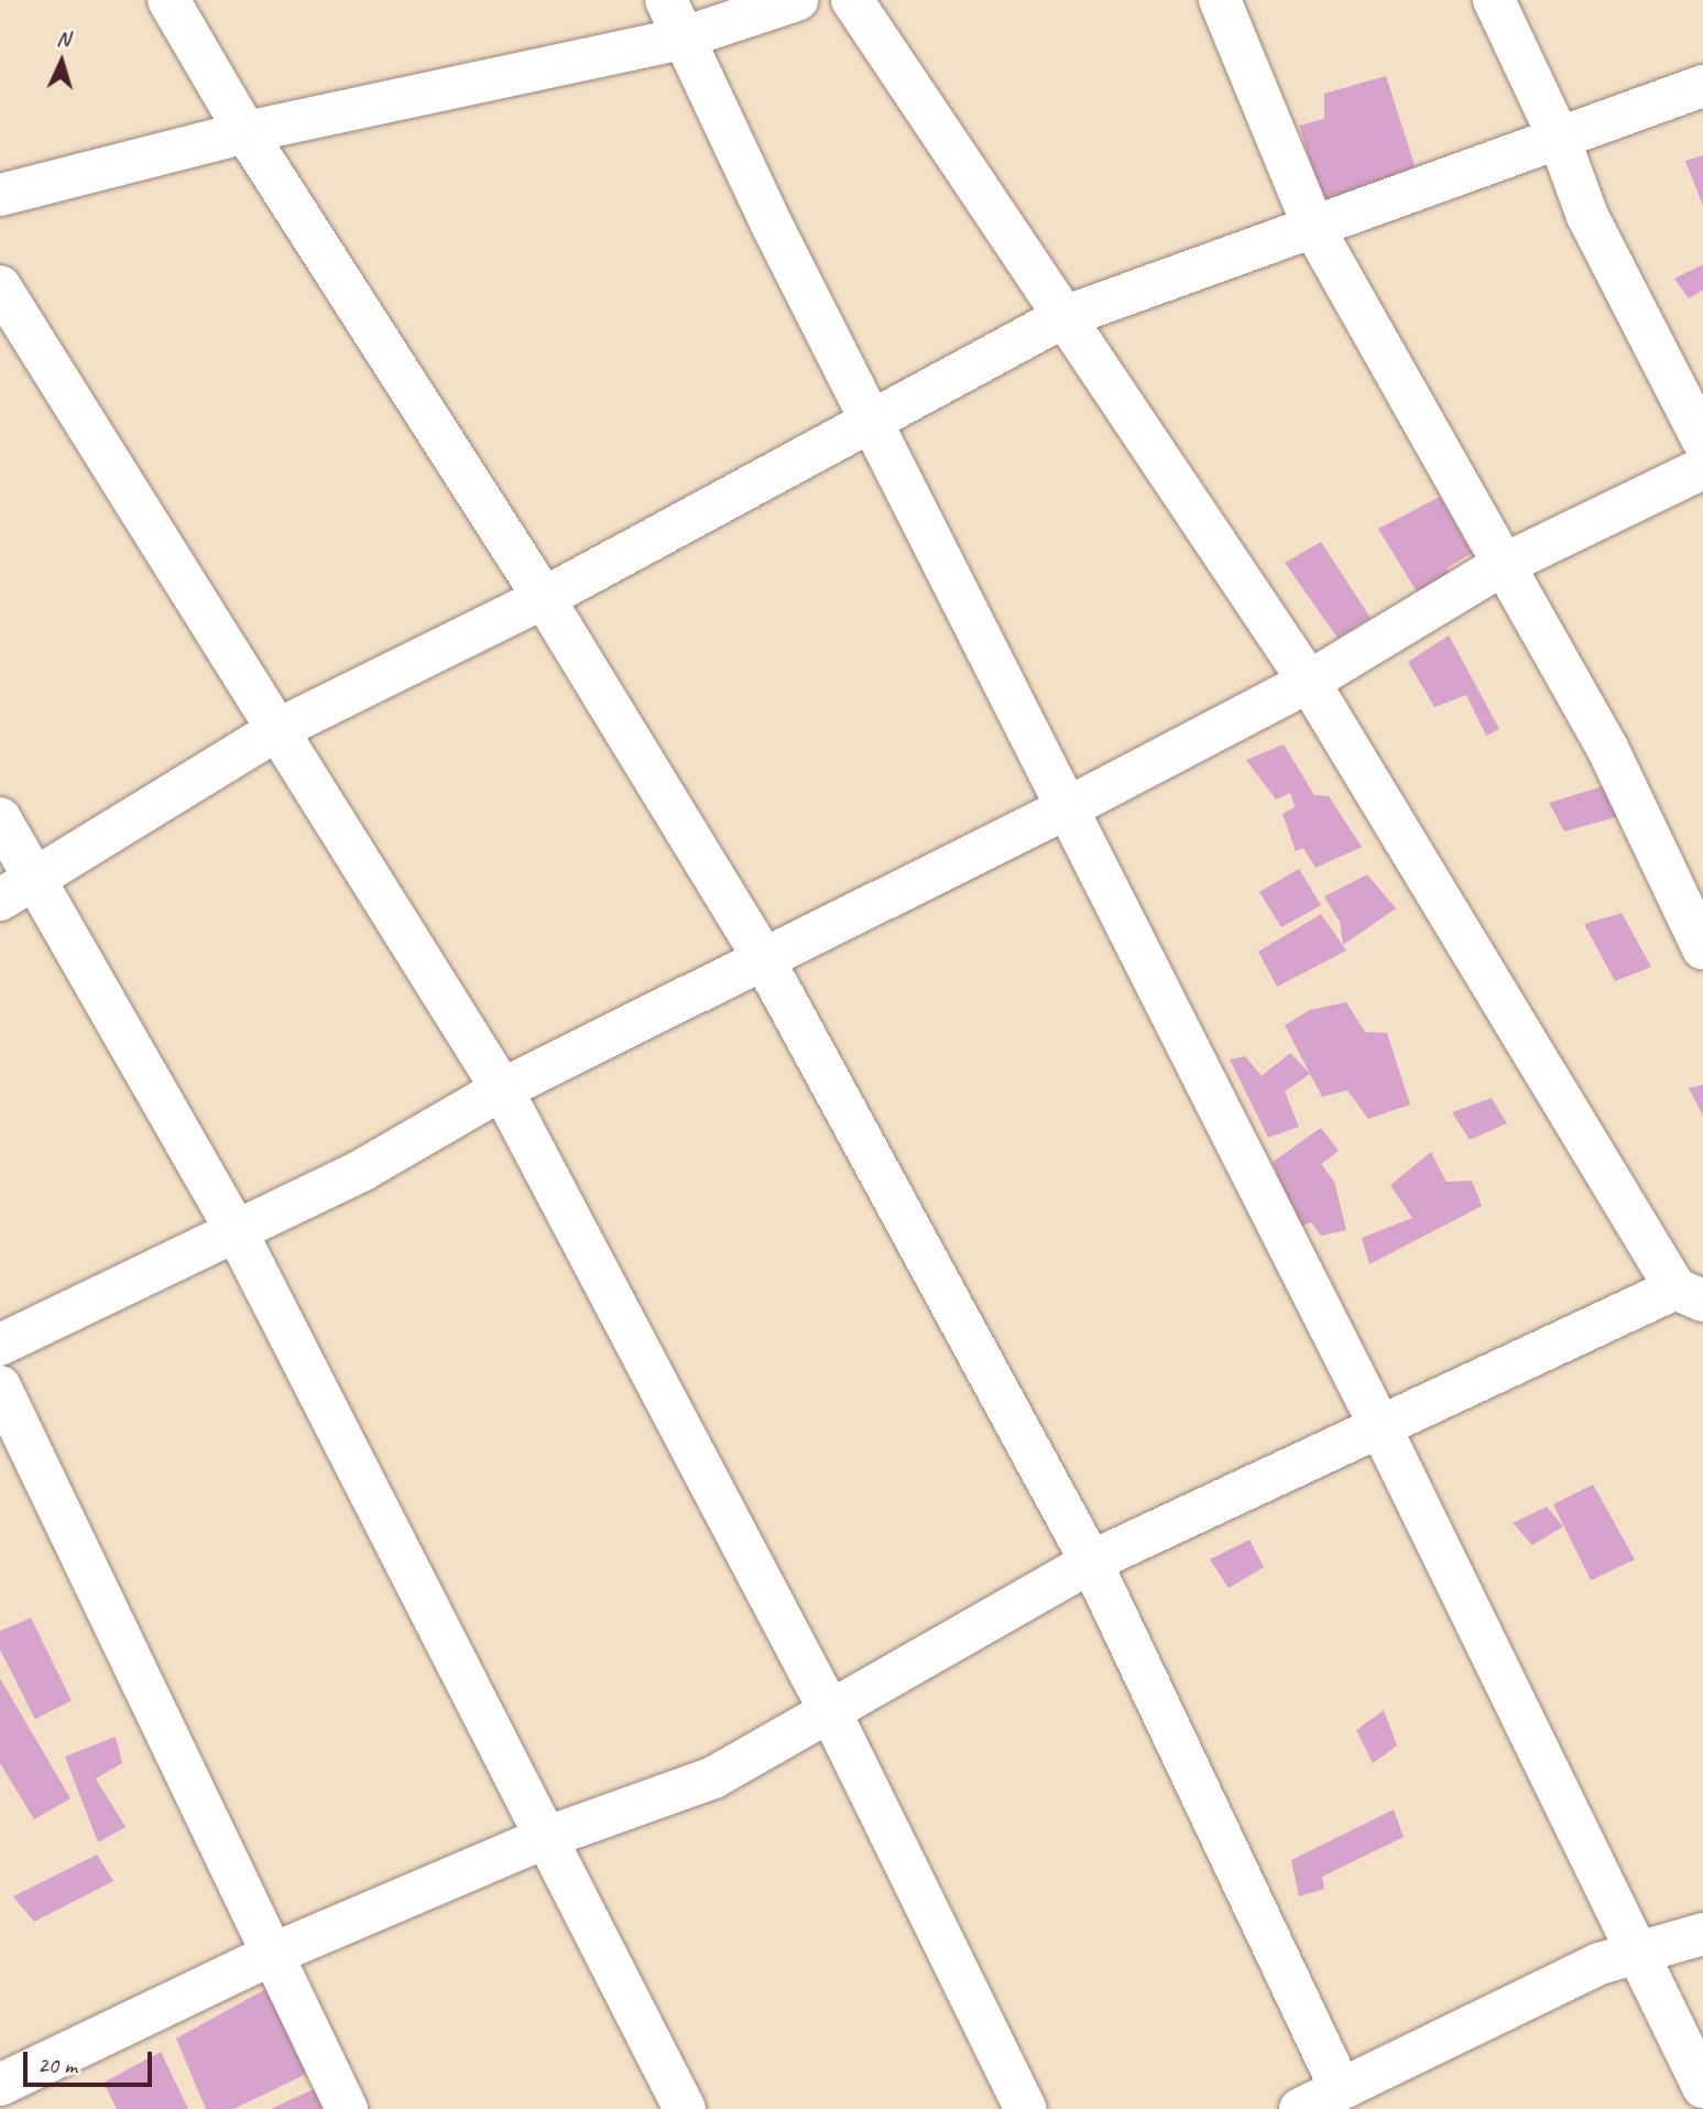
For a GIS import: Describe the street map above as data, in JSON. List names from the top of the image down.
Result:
{
  "scale_bar": "20 m",
  "north": "top"
}
